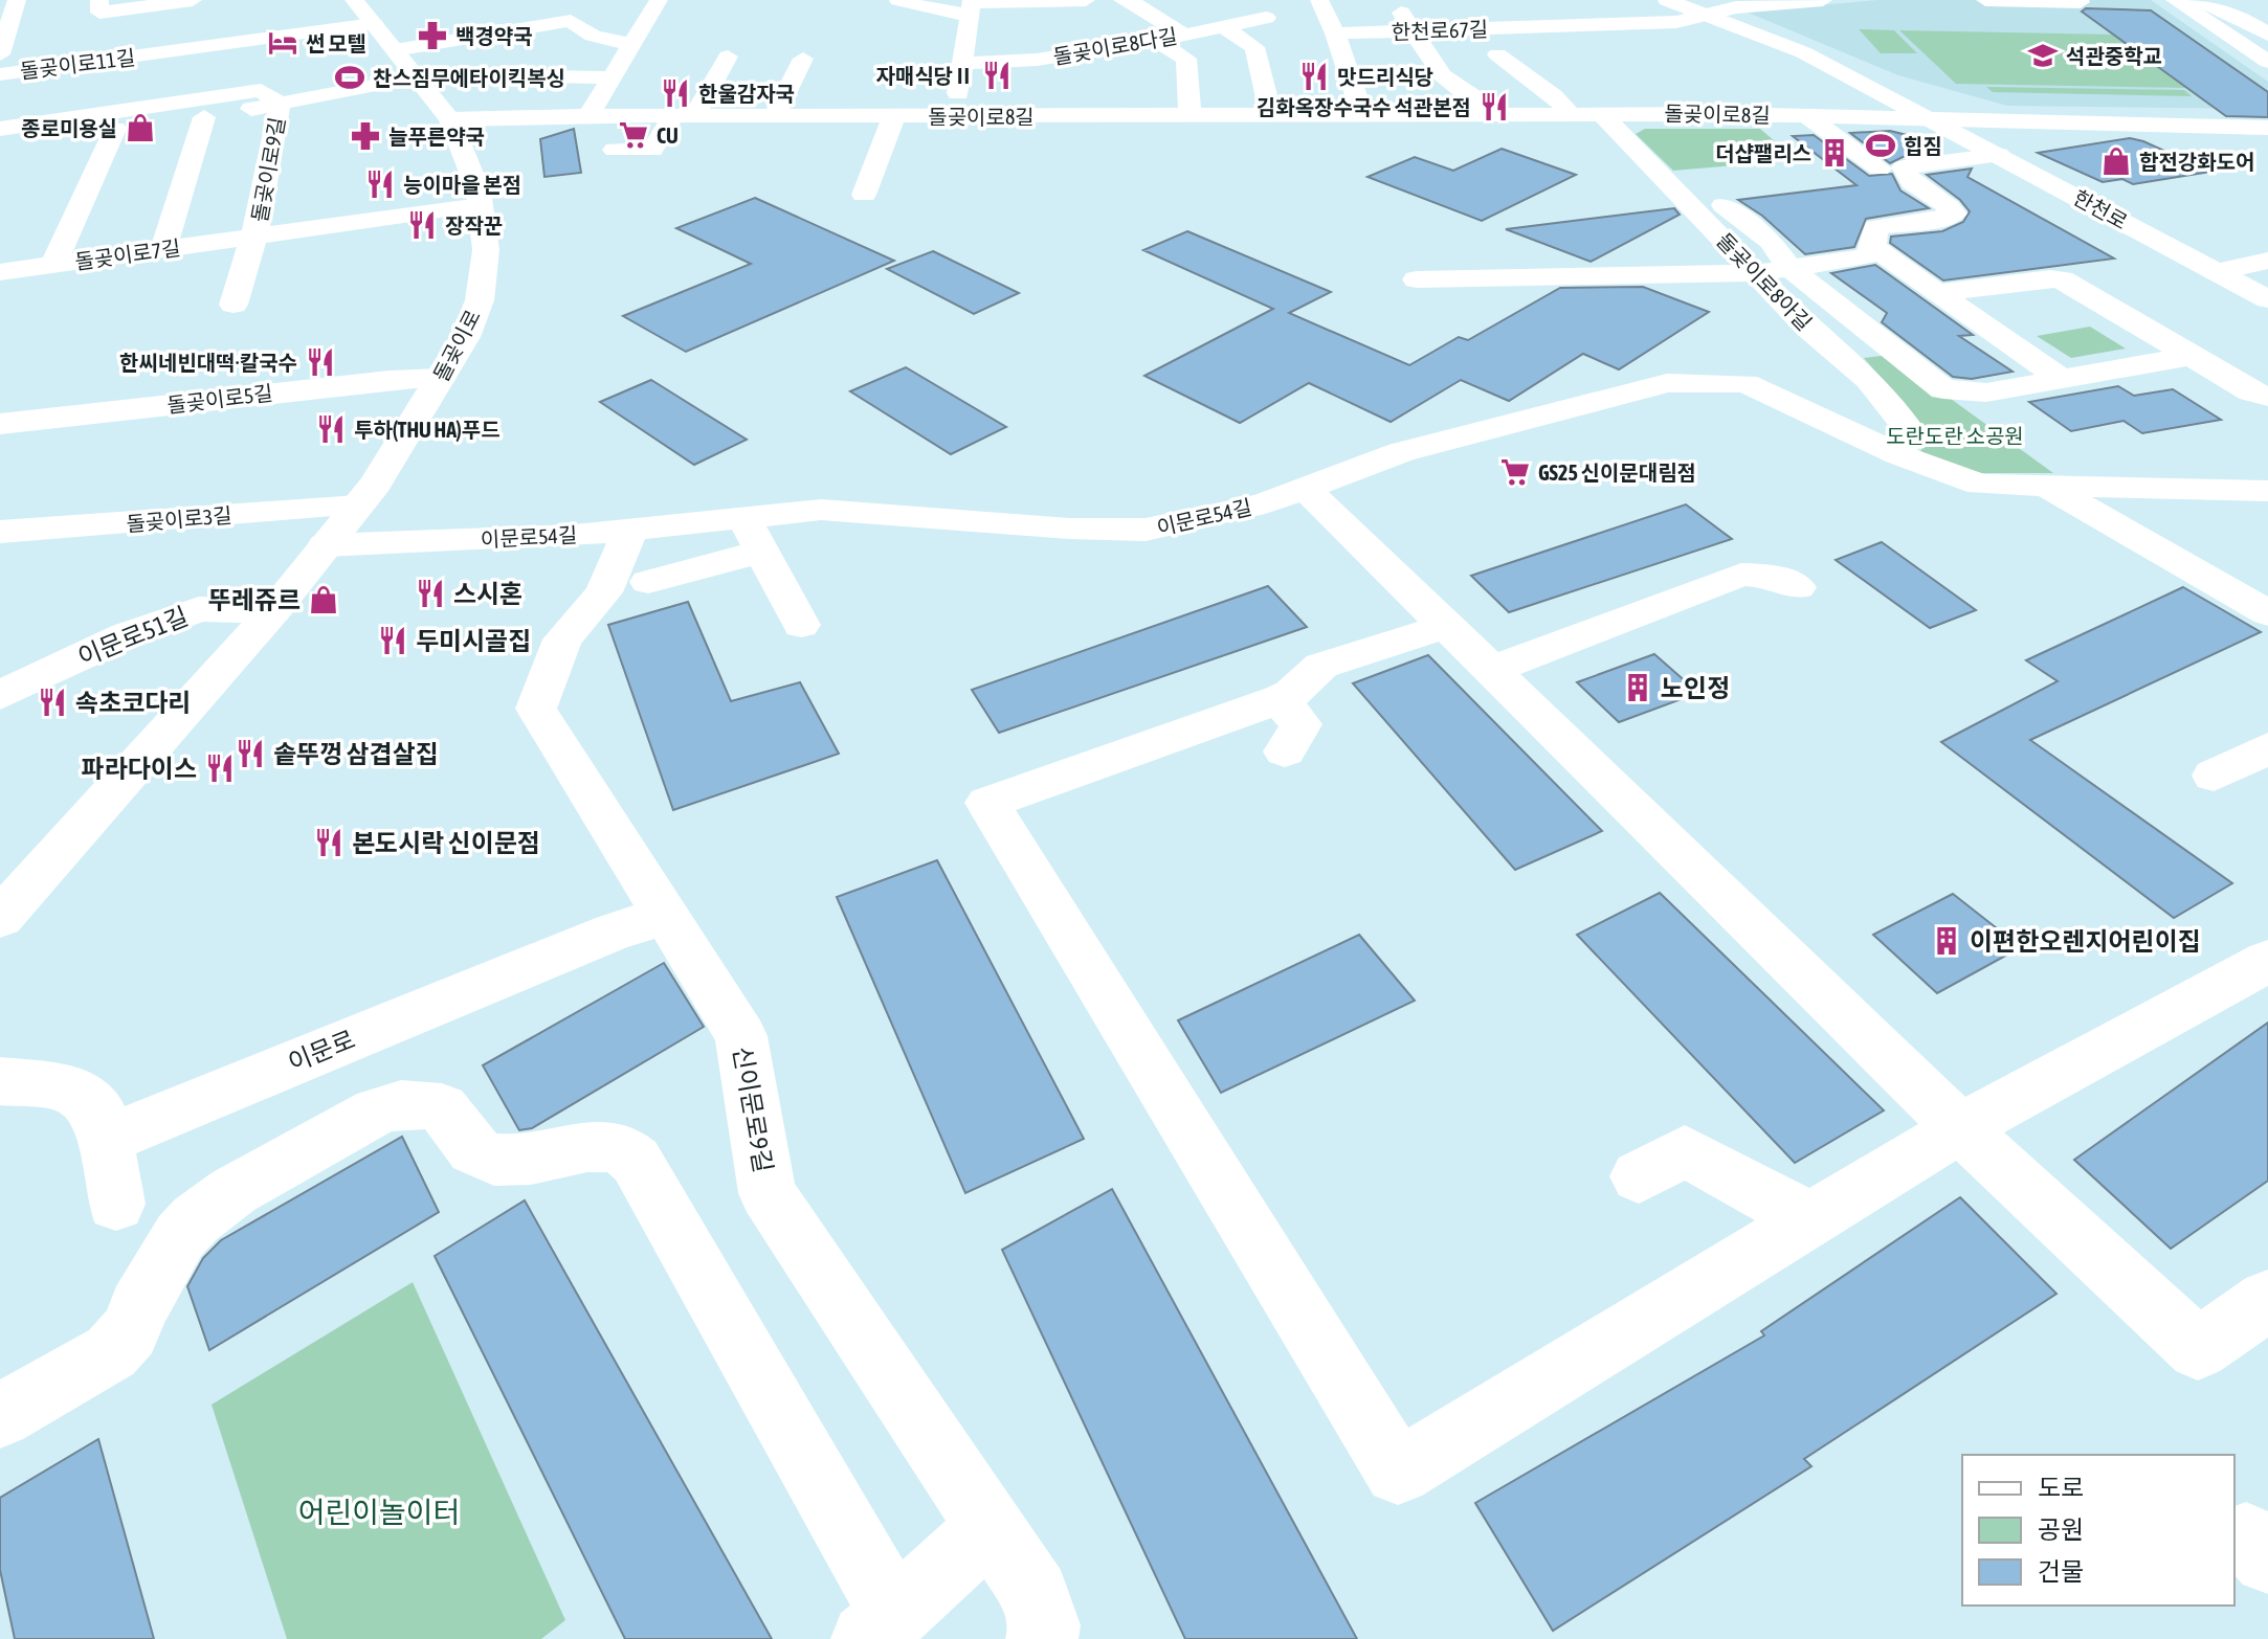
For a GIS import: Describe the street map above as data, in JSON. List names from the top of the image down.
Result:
{
  "streets": {
    "street": [
      "한천로67길",
      "돌곶이로8다길",
      "돌곶이로11길",
      "돌곶이로8길",
      "돌곶이로9길",
      "한천로",
      "돌곶이로7길",
      "돌곶이로8아길",
      "돌곶이로",
      "돌곶이로5길",
      "이문로54길",
      "돌곶이로3길",
      "이문로51길",
      "이문로",
      "신이문로9길"
    ]
  },
  "crossings": [
    ["한천로67길", "한천로"],
    ["돌곶이로11길", "돌곶이로"],
    ["돌곶이로8길", "한천로"],
    ["돌곶이로8길", "돌곶이로8아길"],
    ["돌곶이로8길", "돌곶이로"],
    ["돌곶이로9길", "돌곶이로7길"],
    ["돌곶이로9길", "돌곶이로"],
    ["돌곶이로7길", "돌곶이로"],
    ["돌곶이로8아길", "이문로54길"],
    ["돌곶이로", "돌곶이로5길"],
    ["돌곶이로", "이문로54길"],
    ["돌곶이로", "돌곶이로3길"],
    ["이문로54길", "신이문로9길"],
    ["이문로", "신이문로9길"]
  ],
  "parks": ["도란도란 소공원", "어린이놀이터"],
  "places": {
    "pharmacy": ["백경약국", "늘푸른약국"],
    "hotel": ["썬 모텔"],
    "school or university": ["석관중학교"],
    "restaurant": [
      "자매식당Ⅱ",
      "맛드리식당",
      "한울감자국",
      "김화옥장수국수 석관본점",
      "능이마을 본점",
      "장작꾼",
      "한씨네빈대떡·칼국수",
      "투하(THU HA)푸드",
      "스시혼",
      "두미시골집",
      "속초코다리",
      "솥뚜껑 삼겹살집",
      "파라다이스",
      "본도시락 신이문점"
    ],
    "sports": ["찬스짐무에타이킥복싱", "힙짐"],
    "shop": ["종로미용실", "합전강화도어", "뚜레쥬르"],
    "supermarket": ["CU", "GS25 신이문대림점"],
    "building": ["더샵팰리스", "노인정", "이편한오렌지어린이집"]
  },
  "legend": ["도로", "공원", "건물"]
}
